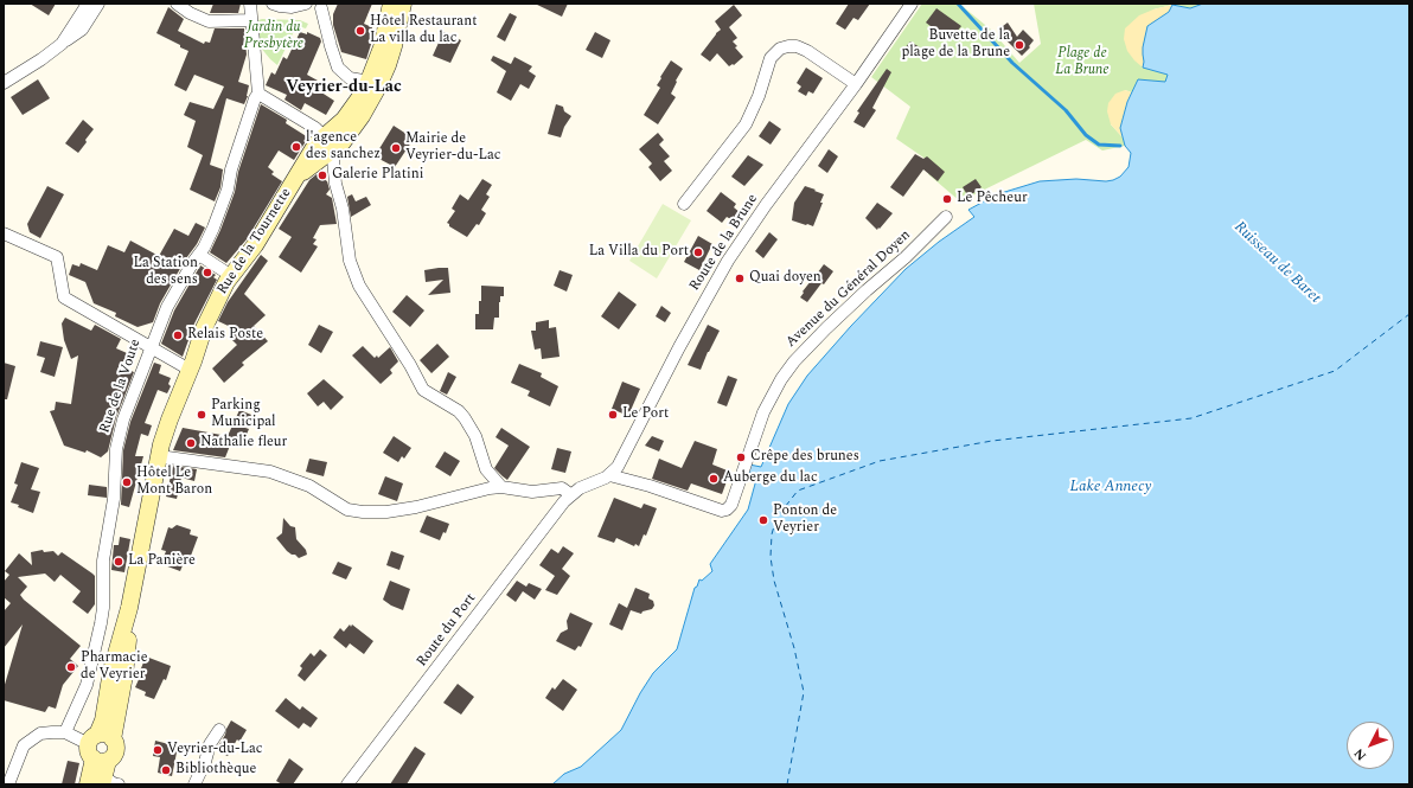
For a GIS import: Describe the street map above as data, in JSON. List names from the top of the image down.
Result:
{
  "streets": {
    "main road": ["Rue de la Tournette"],
    "street": [
      "Route de la Brune",
      "Avenue du Général Doyen",
      "Rue de la Voute",
      "Route du Port"
    ]
  },
  "crossings": [
    ["Route de la Brune", "Avenue du Général Doyen"]
  ],
  "districts": ["Veyrier-du-Lac"],
  "water": ["Ruisseau de Baret", "Lake Annecy"],
  "parks": ["Jardin du Presbytère", "Plage de La Brune"],
  "places": [
    "Hôtel Restaurant La villa du lac",
    "Buvette de la plage de la Brune",
    "l'agence des sanchez",
    "Mairie de Veyrier-du-Lac",
    "Galerie Platini",
    "Le Pêcheur",
    "La Villa du Port",
    "La Station des sens",
    "Quai doyen",
    "Relais Poste",
    "Parking Municipal",
    "Le Port",
    "Nathalie fleur",
    "Crêpe des brunes",
    "Auberge du lac",
    "Hôtel Le Mont Baron",
    "Ponton de Veyrier",
    "La Panière",
    "Pharmacie de Veyrier",
    "Veyrier-du-Lac",
    "Bibliothèque"
  ],
  "north": "bottom left"
}
